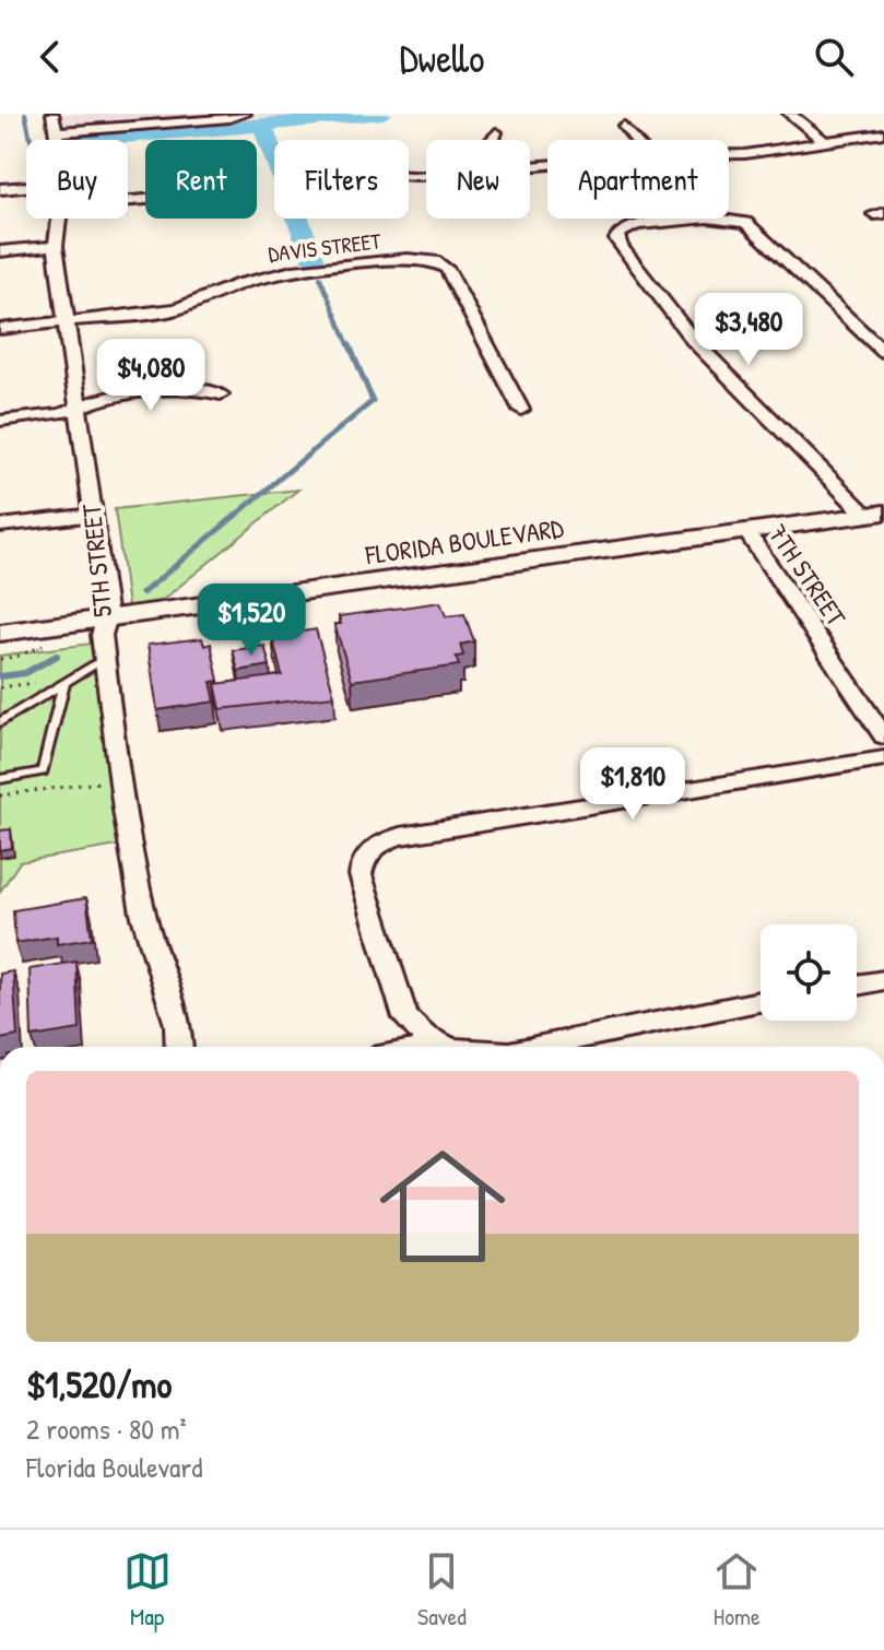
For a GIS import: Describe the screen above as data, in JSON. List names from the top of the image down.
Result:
{
  "streets": {
    "street": [
      "DAVIS STREET",
      "FLORIDA BOULEVARD",
      "5TH STREET",
      "7TH STREET"
    ]
  },
  "crossings": [
    ["DAVIS STREET", "5TH STREET"],
    ["FLORIDA BOULEVARD", "5TH STREET"],
    ["FLORIDA BOULEVARD", "7TH STREET"]
  ],
  "page": {
    "header": "Dwello",
    "chip": [
      "Buy",
      "Rent",
      "Filters",
      "New",
      "Apartment"
    ],
    "price": [
      "$3,480",
      "$4,080",
      "$1,520",
      "$1,810"
    ],
    "list": [
      {
        "name": "$1,520/mo",
        "note": "2 rooms · 80 m² · Florida Boulevard"
      }
    ],
    "tabs": ["Map", "Saved", "Home"]
  }
}
